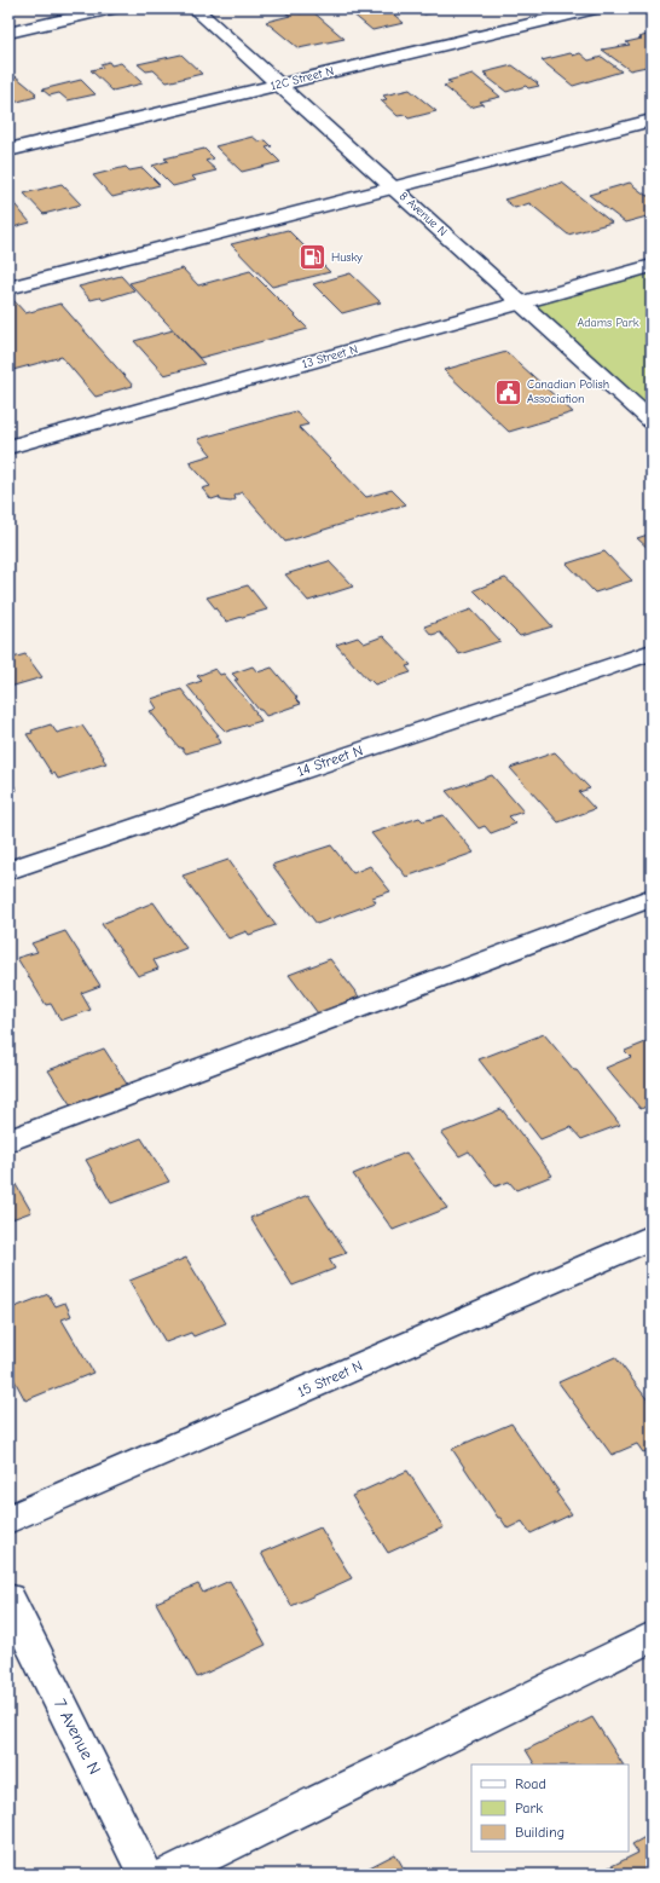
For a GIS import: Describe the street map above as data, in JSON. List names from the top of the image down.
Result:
{
  "streets": {
    "street": [
      "12C Street N",
      "8 Avenue N",
      "13 Street N",
      "14 Street N",
      "15 Street N",
      "7 Avenue N"
    ]
  },
  "crossings": [
    ["12C Street N", "8 Avenue N"],
    ["8 Avenue N", "13 Street N"]
  ],
  "parks": ["Adams Park"],
  "places": {
    "fuel station": ["Husky"],
    "public building": ["Canadian Polish Association"]
  },
  "legend": ["Road", "Park", "Building"]
}
